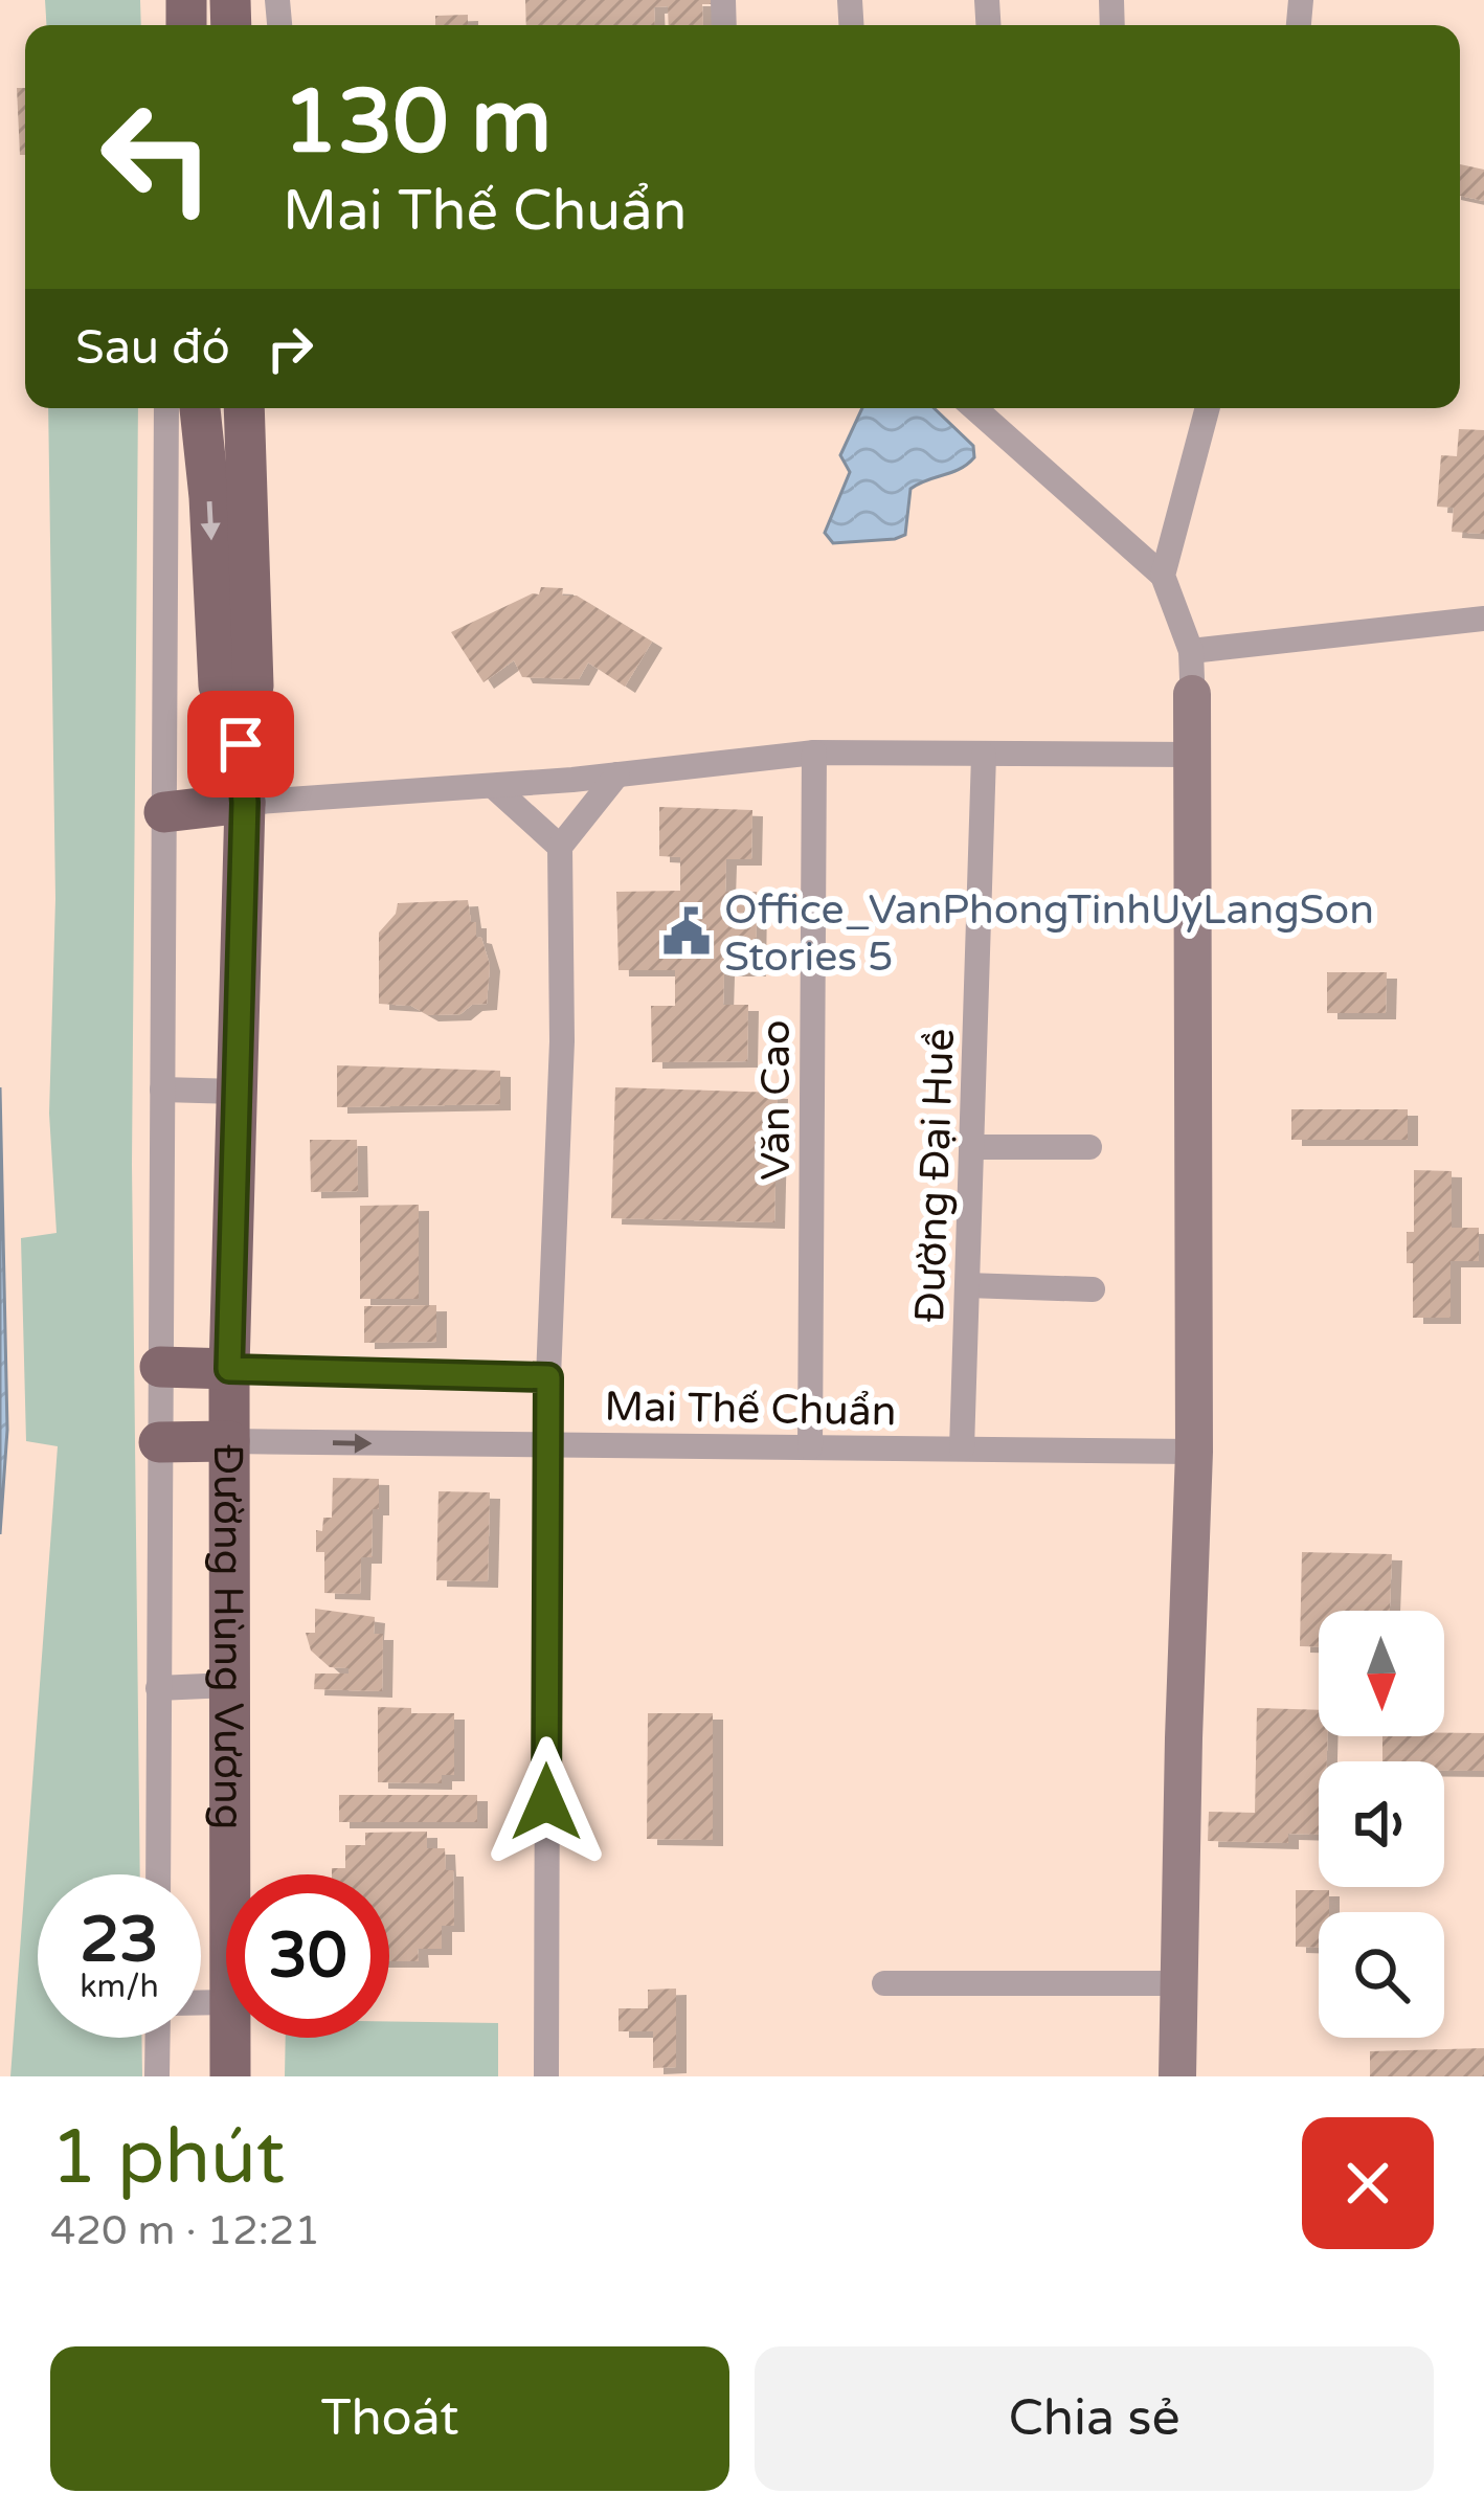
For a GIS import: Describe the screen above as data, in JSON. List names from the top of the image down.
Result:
{
  "streets": {
    "main road": ["Đường Hùng Vương"],
    "street": ["Văn Cao", "Đường Đại Huề", "Mai Thế Chuẩn"]
  },
  "crossings": [
    ["Văn Cao", "Mai Thế Chuẩn"],
    ["Đường Đại Huề", "Mai Thế Chuẩn"],
    ["Mai Thế Chuẩn", "Đường Hùng Vương"]
  ],
  "places": {
    "public building": ["Office_VanPhongTinhUyLangSon Stories 5"]
  },
  "north": "bottom",
  "page": {
    "turn": ["130 m", "Mai Thế Chuẩn"],
    "then": "Sau đó",
    "speed": "23 km/h",
    "limit": "30",
    "heading": ["1 phút", "420 m · 12:21"],
    "buttons": ["Thoát", "Chia sẻ"]
  }
}
